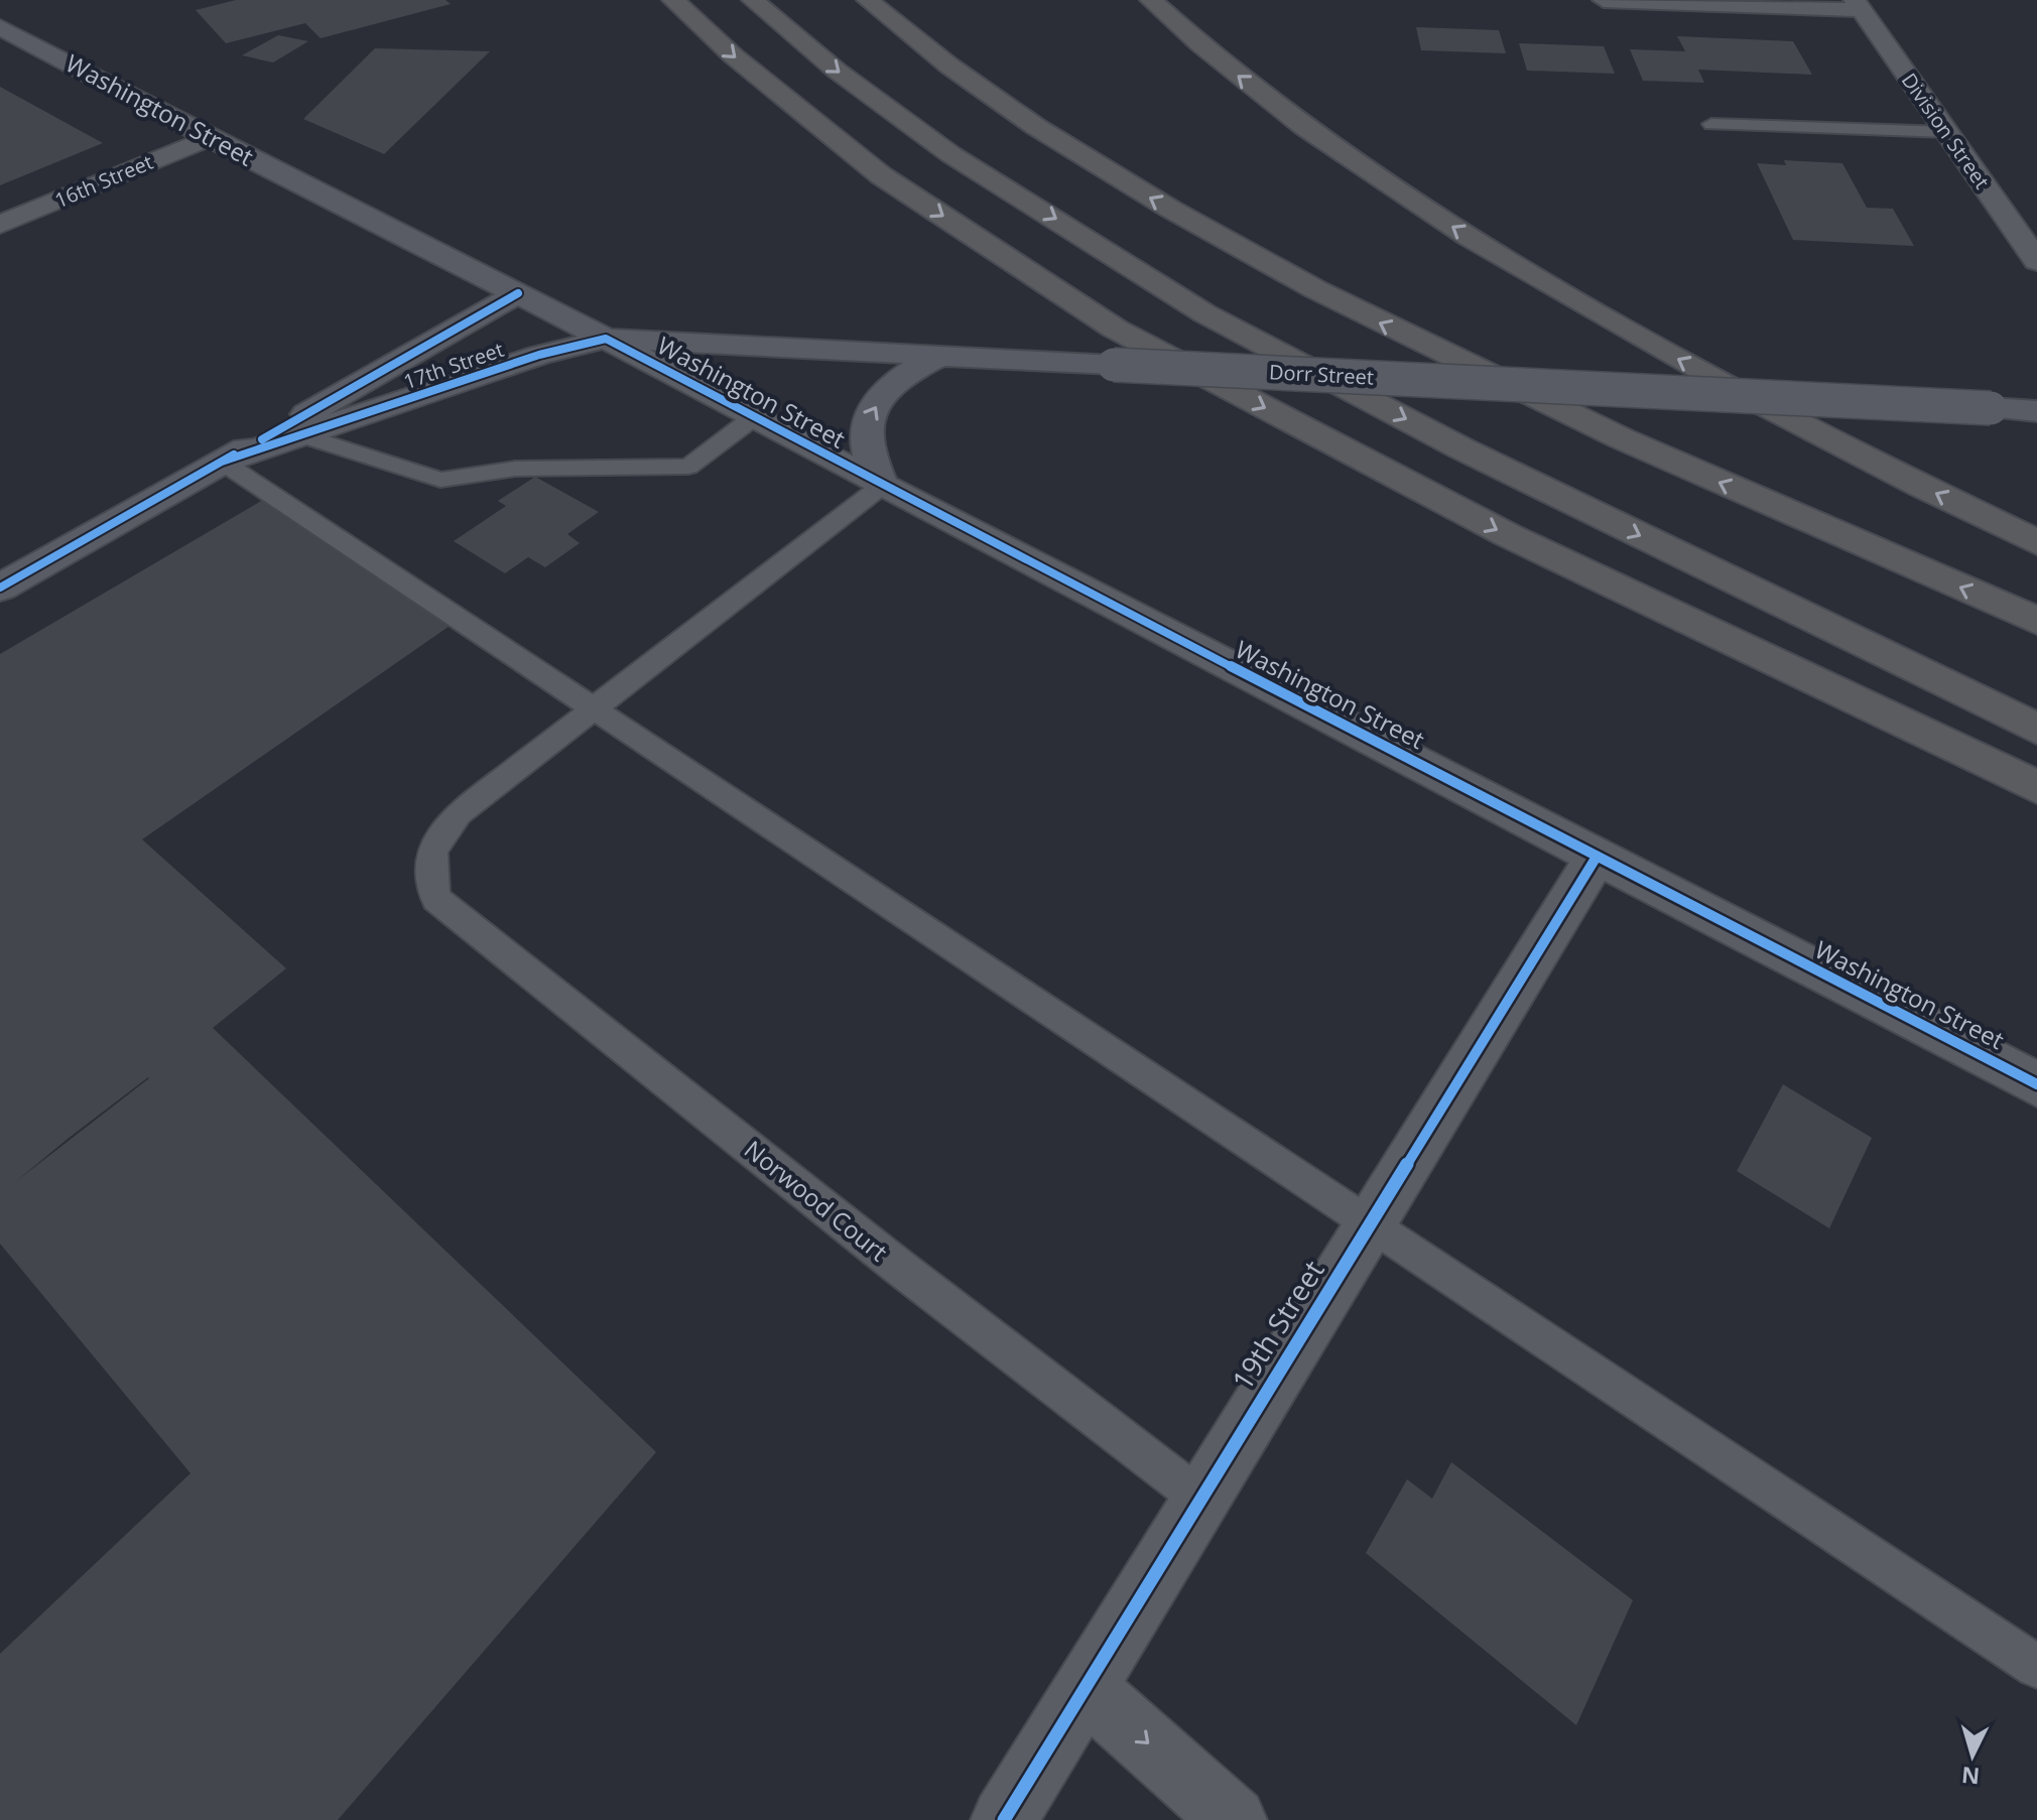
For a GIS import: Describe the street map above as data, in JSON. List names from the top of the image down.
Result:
{
  "streets": {
    "main road": ["Washington Street", "17th Street", "Dorr Street"],
    "street": ["Division Street", "16th Street", "19th Street"],
    "lane": ["Norwood Court"]
  },
  "crossings": [
    ["Washington Street", "16th Street"],
    ["Washington Street", "17th Street"],
    ["Washington Street", "Dorr Street"],
    ["Washington Street", "19th Street"],
    ["17th Street", "Dorr Street"],
    ["Norwood Court", "19th Street"]
  ],
  "north": "bottom"
}
